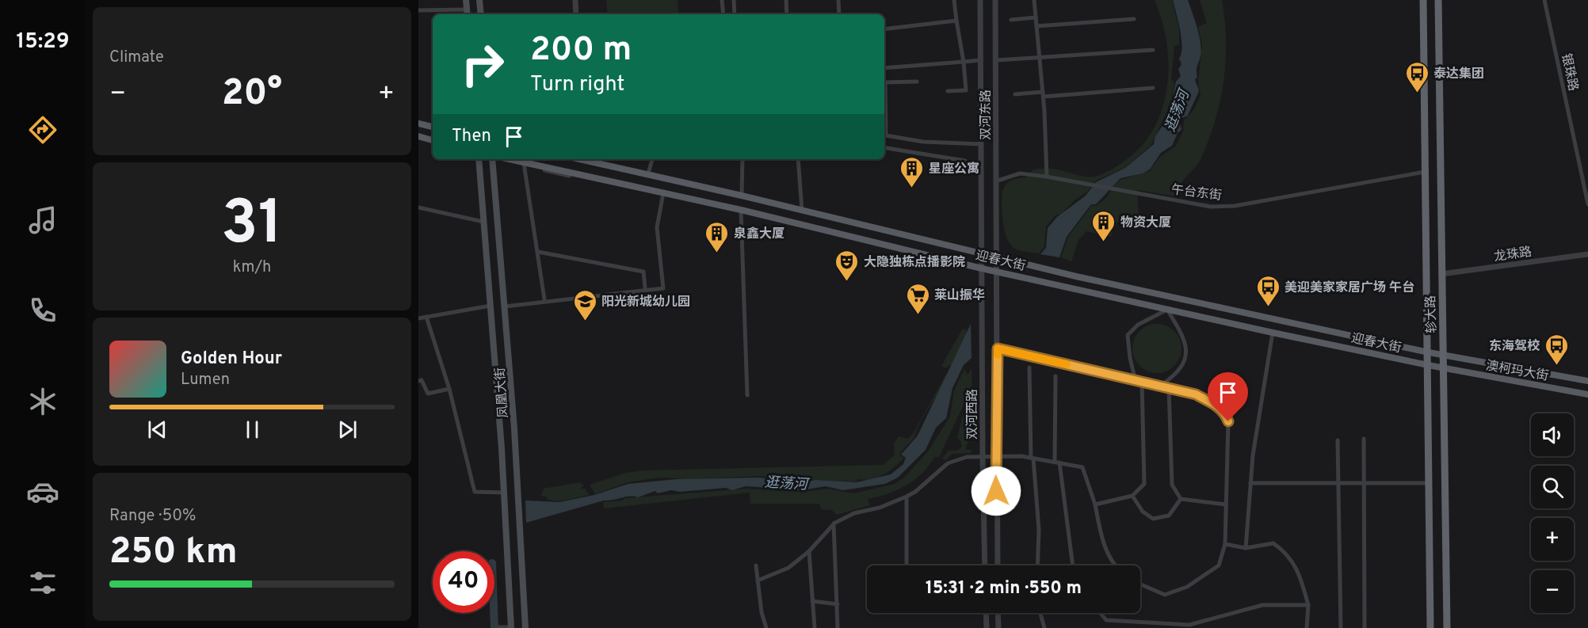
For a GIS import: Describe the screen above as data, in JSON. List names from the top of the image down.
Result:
{
  "streets": {
    "highway": ["轸大路"],
    "main road": ["迎春大街", "澳柯玛大街", "凤凰大街"],
    "street": [
      "银珠路",
      "双河东路",
      "午台东街",
      "龙珠路",
      "双河西路"
    ]
  },
  "crossings": [
    ["双河东路", "午台东街"],
    ["双河东路", "迎春大街"],
    ["双河东路", "双河西路"],
    ["午台东街", "轸大路"],
    ["龙珠路", "轸大路"],
    ["迎春大街", "轸大路"],
    ["迎春大街", "澳柯玛大街"],
    ["迎春大街", "双河西路"],
    ["轸大路", "澳柯玛大街"]
  ],
  "water": ["逛荡河"],
  "places": {
    "bus stop": ["泰达集团", "美迎美家家居广场 午台", "东海驾校"],
    "building": ["星座公寓", "物资大厦", "泉鑫大厦"],
    "theatre": ["大隐独栋点播影院"],
    "supermarket": ["莱山振华"],
    "school or university": ["阳光新城幼儿园"]
  },
  "page": {
    "tabs": "15:29",
    "tile": [
      "Climate",
      ["31", "km/h"],
      ["Range · 50%", "250 km"]
    ],
    "turn": ["200 m", "Turn right"],
    "heat": ["−", "20°", "+"],
    "then": "Then",
    "song": ["Golden Hour", "Lumen"],
    "map_buttons": ["+", "−"],
    "limit": "40",
    "trip": "15:31 · 2 min · 550 m"
  }
}
